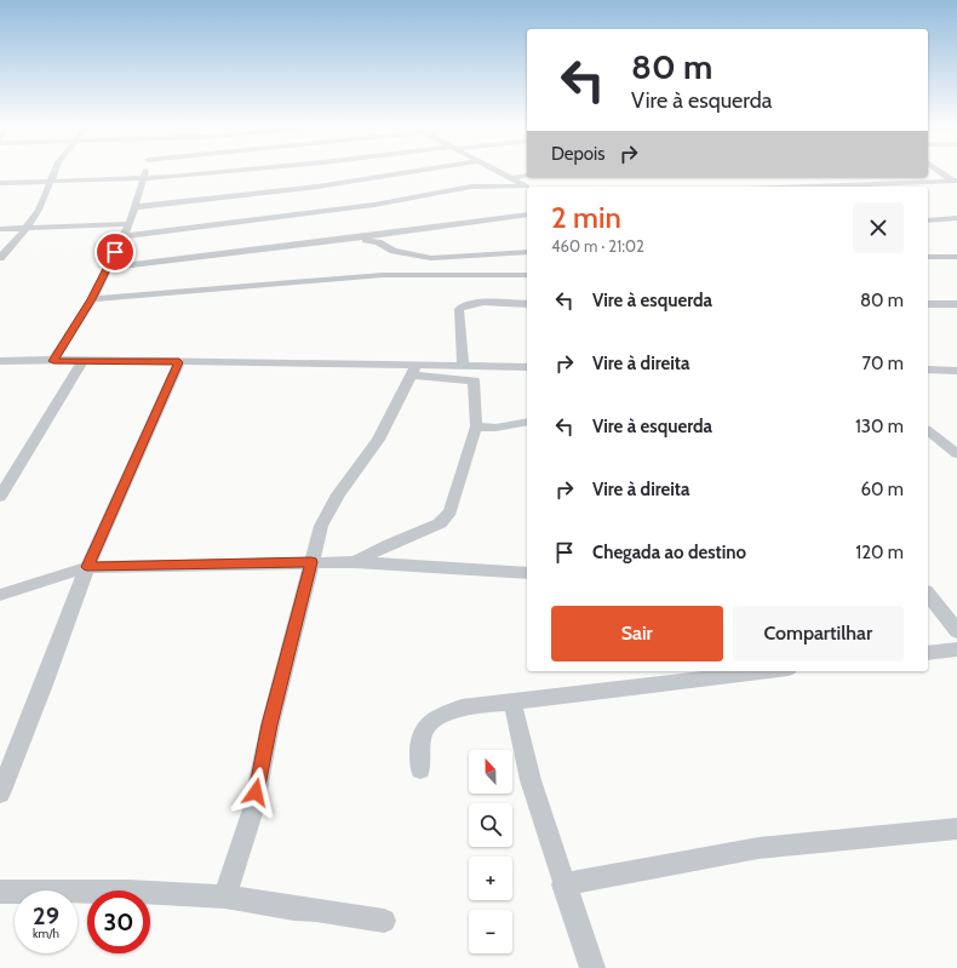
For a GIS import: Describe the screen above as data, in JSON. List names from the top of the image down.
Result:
{
  "north": "top",
  "page": {
    "turn": ["80 m", "Vire à esquerda"],
    "then": "Depois",
    "heading": ["2 min", "460 m · 21:02"],
    "list": [
      {
        "name": "Vire à esquerda",
        "value": "80 m"
      },
      {
        "name": "Vire à direita",
        "value": "70 m"
      },
      {
        "name": "Vire à esquerda",
        "value": "130 m"
      },
      {
        "name": "Vire à direita",
        "value": "60 m"
      },
      {
        "name": "Chegada ao destino",
        "value": "120 m"
      }
    ],
    "buttons": ["Sair", "Compartilhar"],
    "map_buttons": ["+", "−"],
    "speed": "29 km/h",
    "limit": "30"
  }
}
